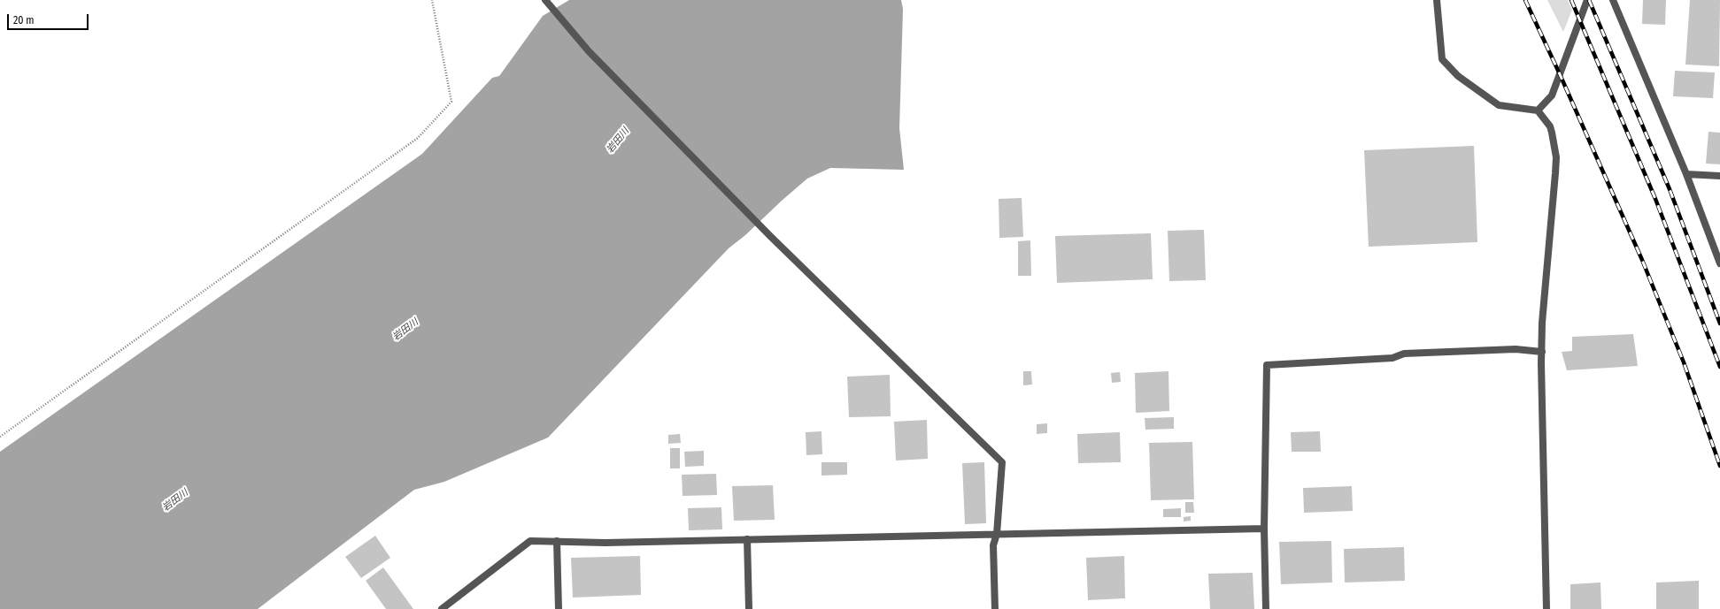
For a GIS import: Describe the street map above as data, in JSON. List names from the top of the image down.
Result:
{
  "water": ["岩田川"],
  "scale_bar": "20 m"
}
